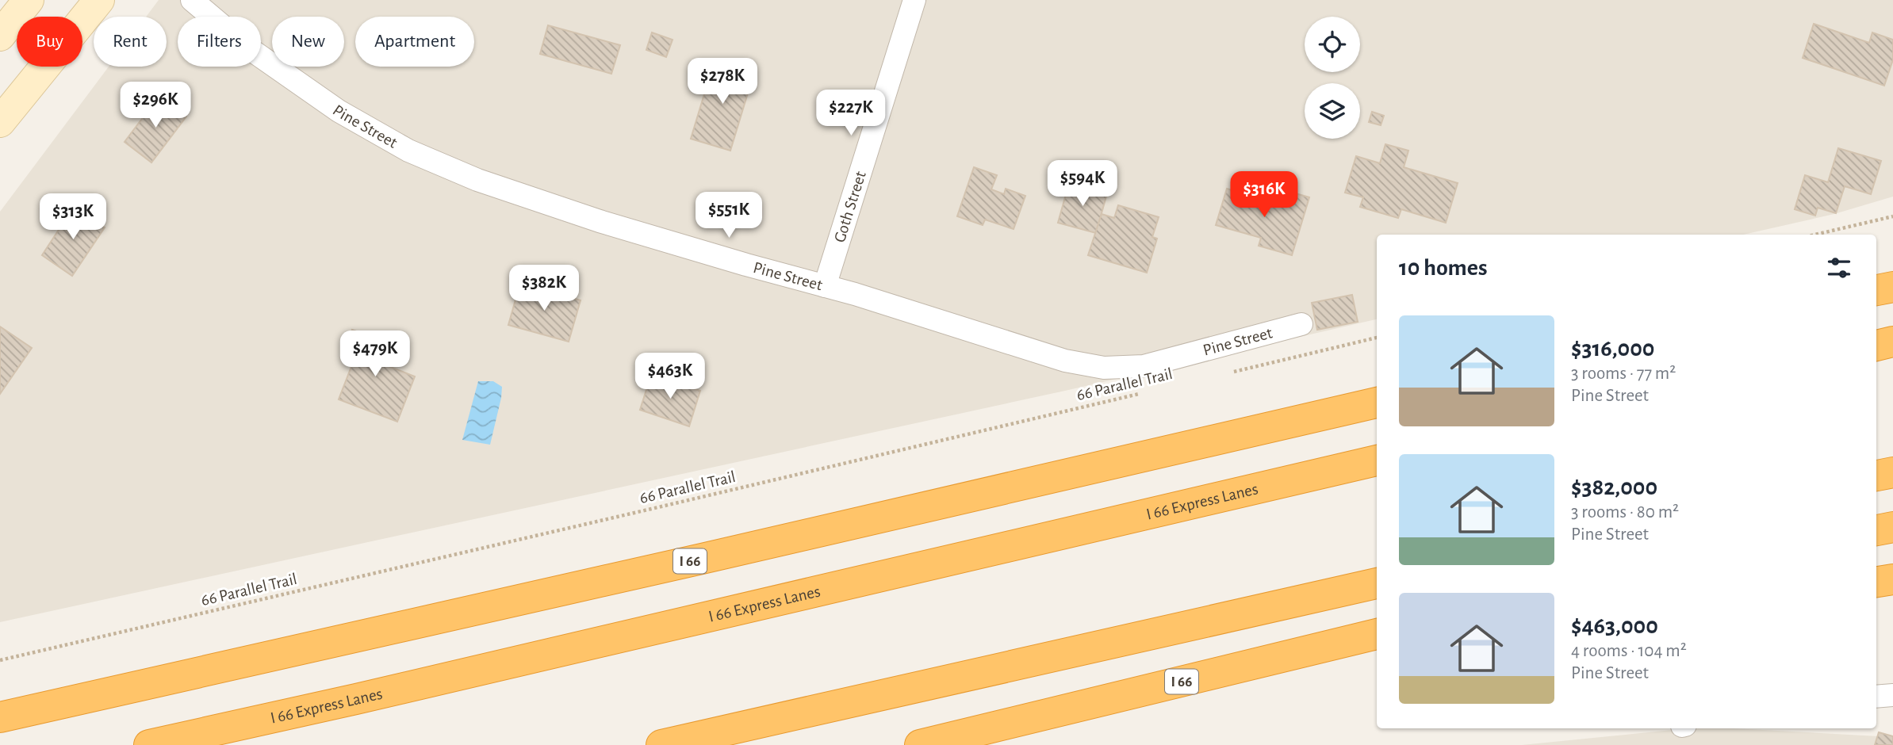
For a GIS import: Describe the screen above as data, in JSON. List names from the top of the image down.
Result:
{
  "streets": {
    "highway": ["I 66 Express Lanes", "I 66"],
    "street": ["Pine Street", "Goth Street"],
    "path": ["66 Parallel Trail"]
  },
  "crossings": [
    ["Pine Street", "Goth Street"]
  ],
  "page": {
    "chip": [
      "Buy",
      "Rent",
      "Filters",
      "New",
      "Apartment"
    ],
    "price": [
      "$278K",
      "$296K",
      "$227K",
      "$594K",
      "$316K",
      "$551K",
      "$313K",
      "$382K",
      "$479K",
      "$463K"
    ],
    "heading": "10 homes",
    "list": [
      {
        "name": "$316,000",
        "note": "3 rooms · 77 m² · Pine Street"
      },
      {
        "name": "$382,000",
        "note": "3 rooms · 80 m² · Pine Street"
      },
      {
        "name": "$463,000",
        "note": "4 rooms · 104 m² · Pine Street"
      }
    ]
  }
}
